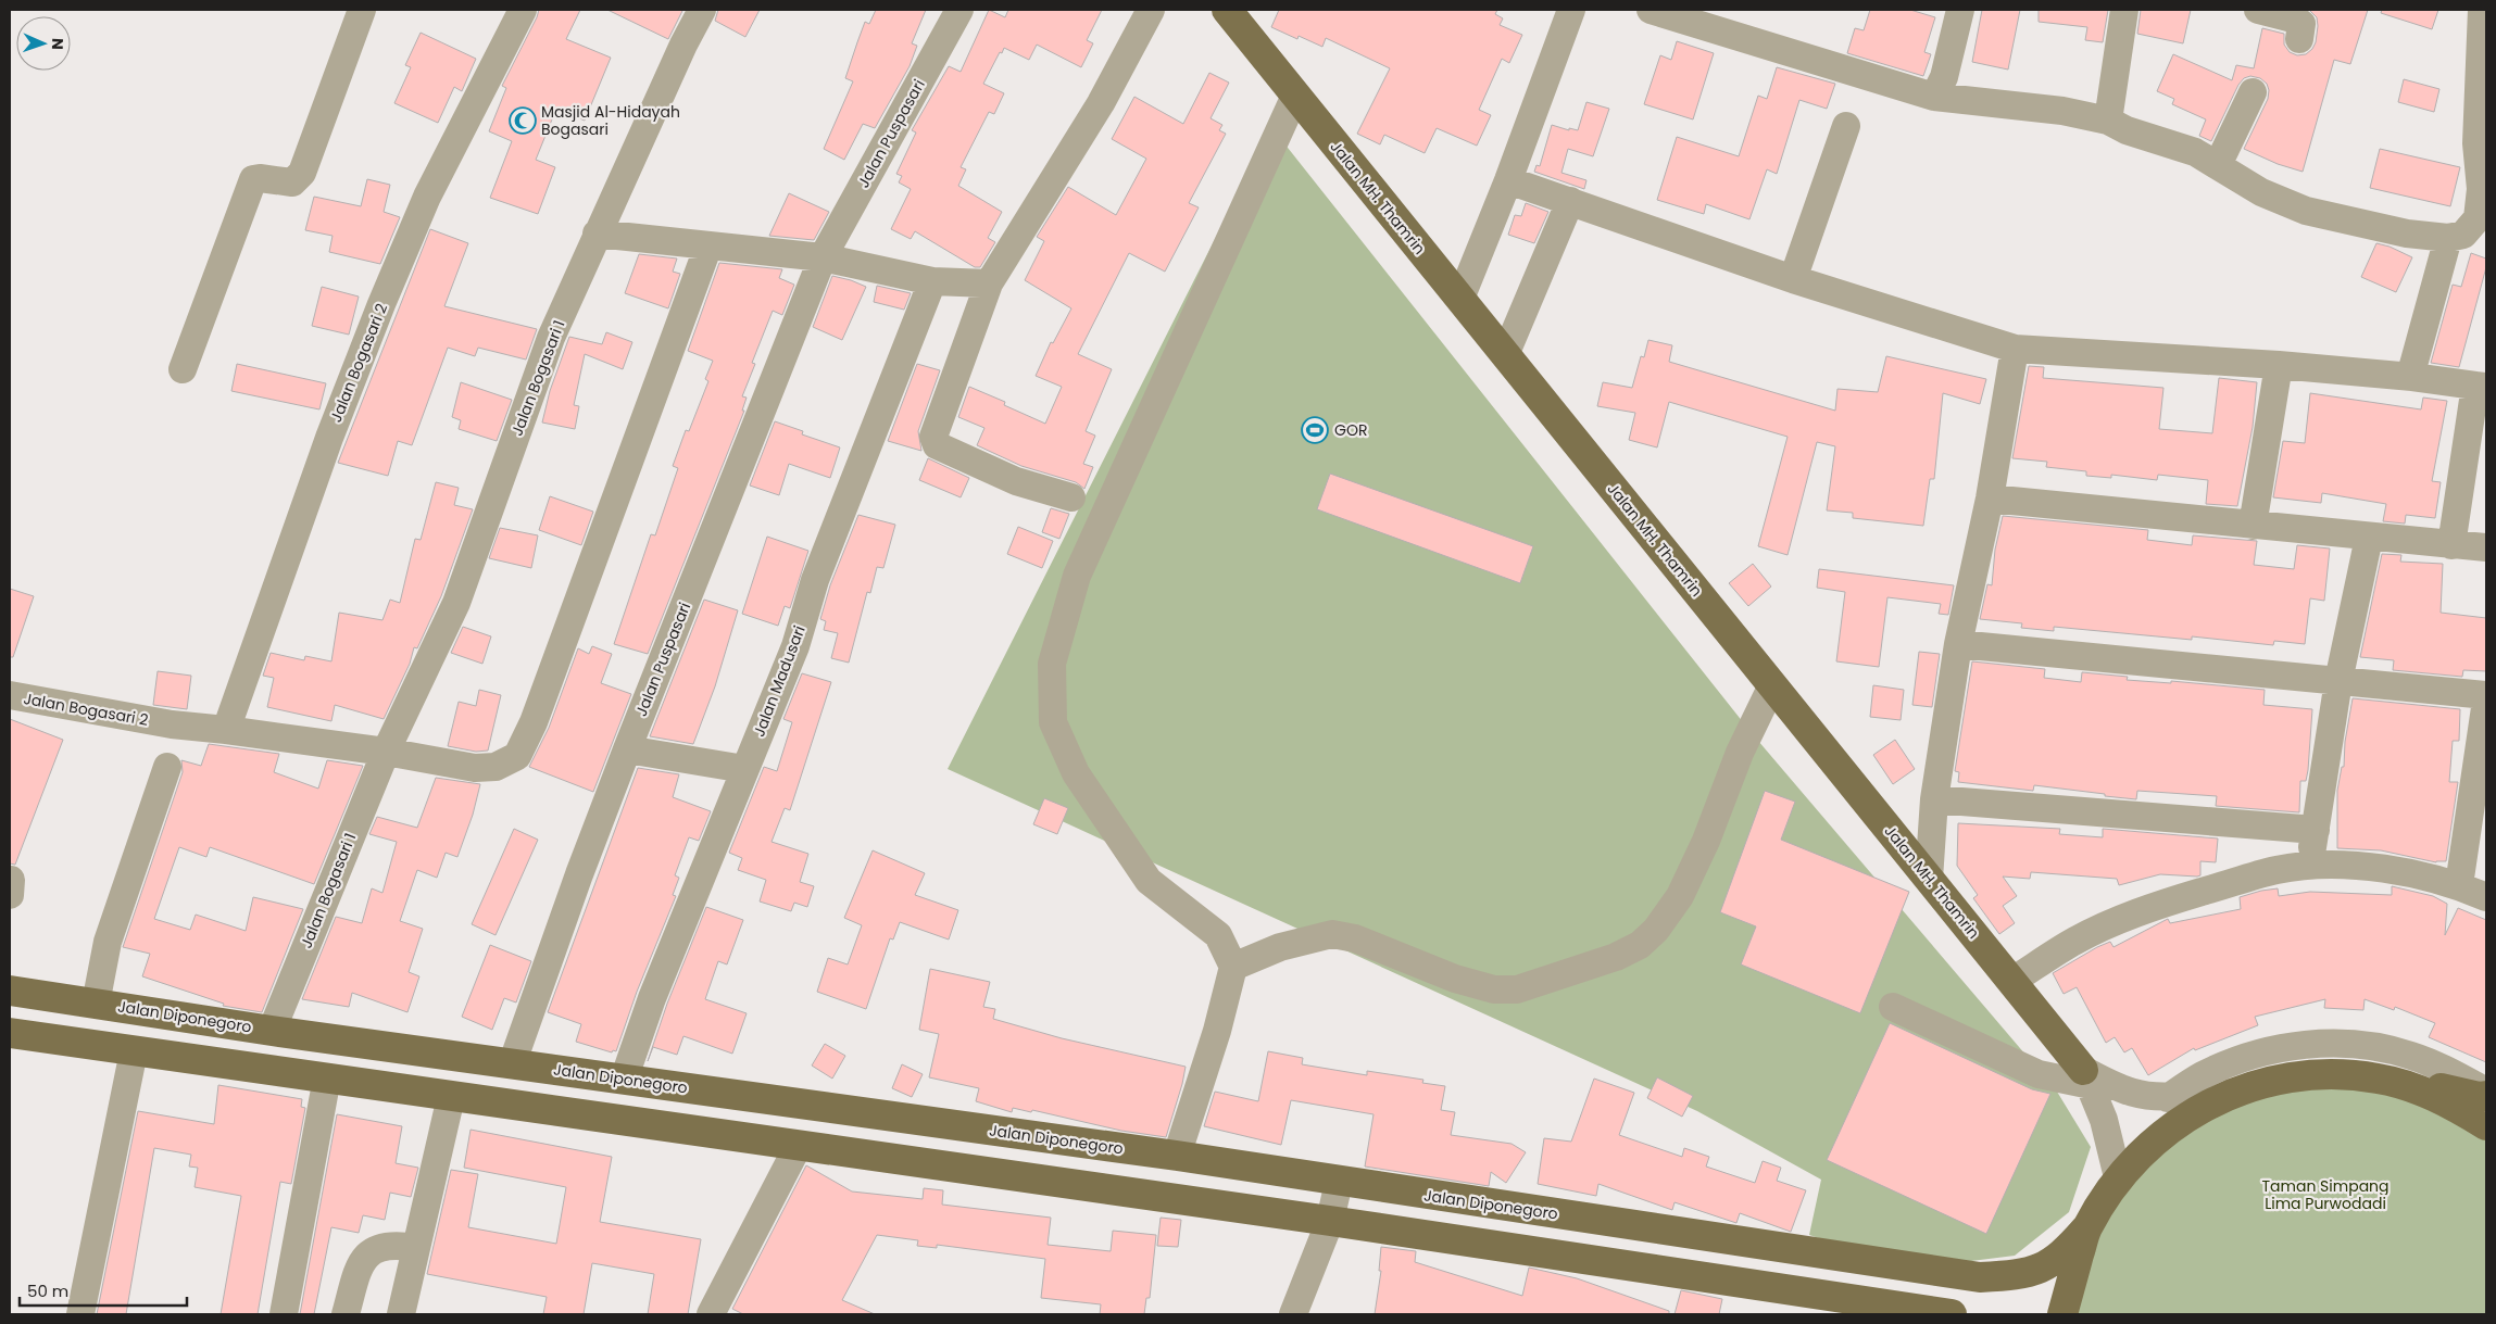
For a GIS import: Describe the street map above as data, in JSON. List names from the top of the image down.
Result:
{
  "streets": {
    "main road": ["Jalan MH. Thamrin", "Jalan Diponegoro"],
    "street": [
      "Jalan Puspasari",
      "Jalan Bogasari 2",
      "Jalan Bogasari 1",
      "Jalan Madusari"
    ]
  },
  "crossings": [
    ["Jalan Puspasari", "Jalan Diponegoro"],
    ["Jalan Bogasari 2", "Jalan Bogasari 1"],
    ["Jalan Bogasari 1", "Jalan Diponegoro"],
    ["Jalan Madusari", "Jalan Diponegoro"]
  ],
  "parks": ["Taman Simpang Lima Purwodadi"],
  "places": {
    "mosque": ["Masjid Al-Hidayah Bogasari"],
    "sports": ["GOR"]
  },
  "scale_bar": "50 m",
  "north": "right"
}
